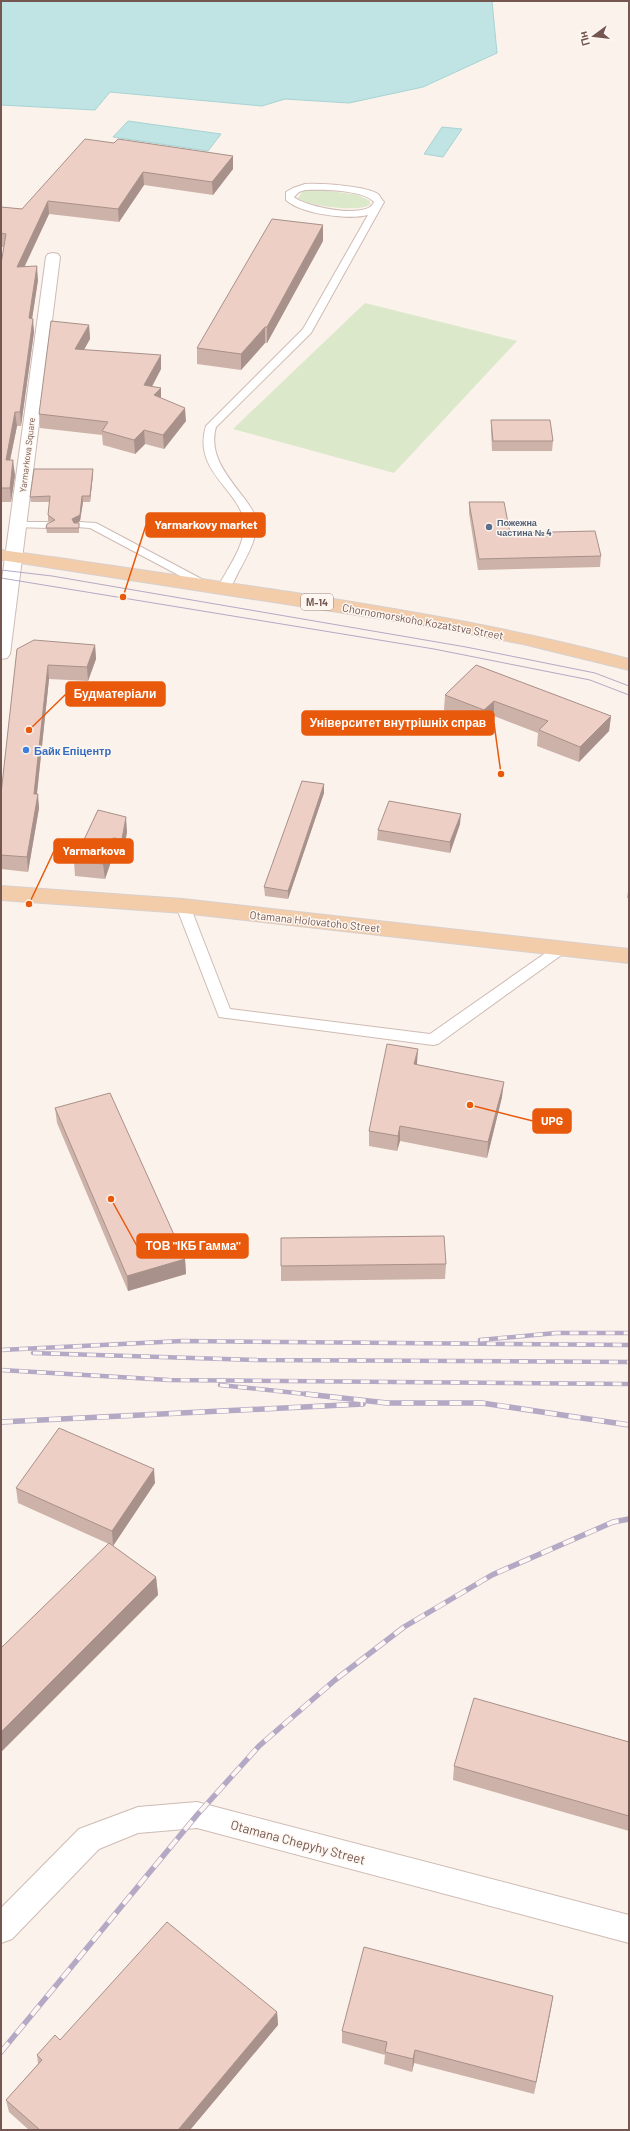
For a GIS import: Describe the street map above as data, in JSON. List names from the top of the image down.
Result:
{
  "streets": {
    "main road": ["М-14", "Chornomorskoho Kozatstva Street", "Otamana Holovatoho Street"],
    "street": ["Yarmarkova Square", "Otamana Chepyhy Street"]
  },
  "crossings": [
    ["Yarmarkova Square", "Chornomorskoho Kozatstva Street"]
  ],
  "places": [
    "Пожежна частина № 4",
    "Yarmarkovy market",
    "Будматеріали",
    "Байк Епіцентр",
    "Університет внутрішніх справ",
    "Yarmarkova",
    "UPG",
    "ТОВ \"ІКБ Гамма\""
  ],
  "north": "left"
}
